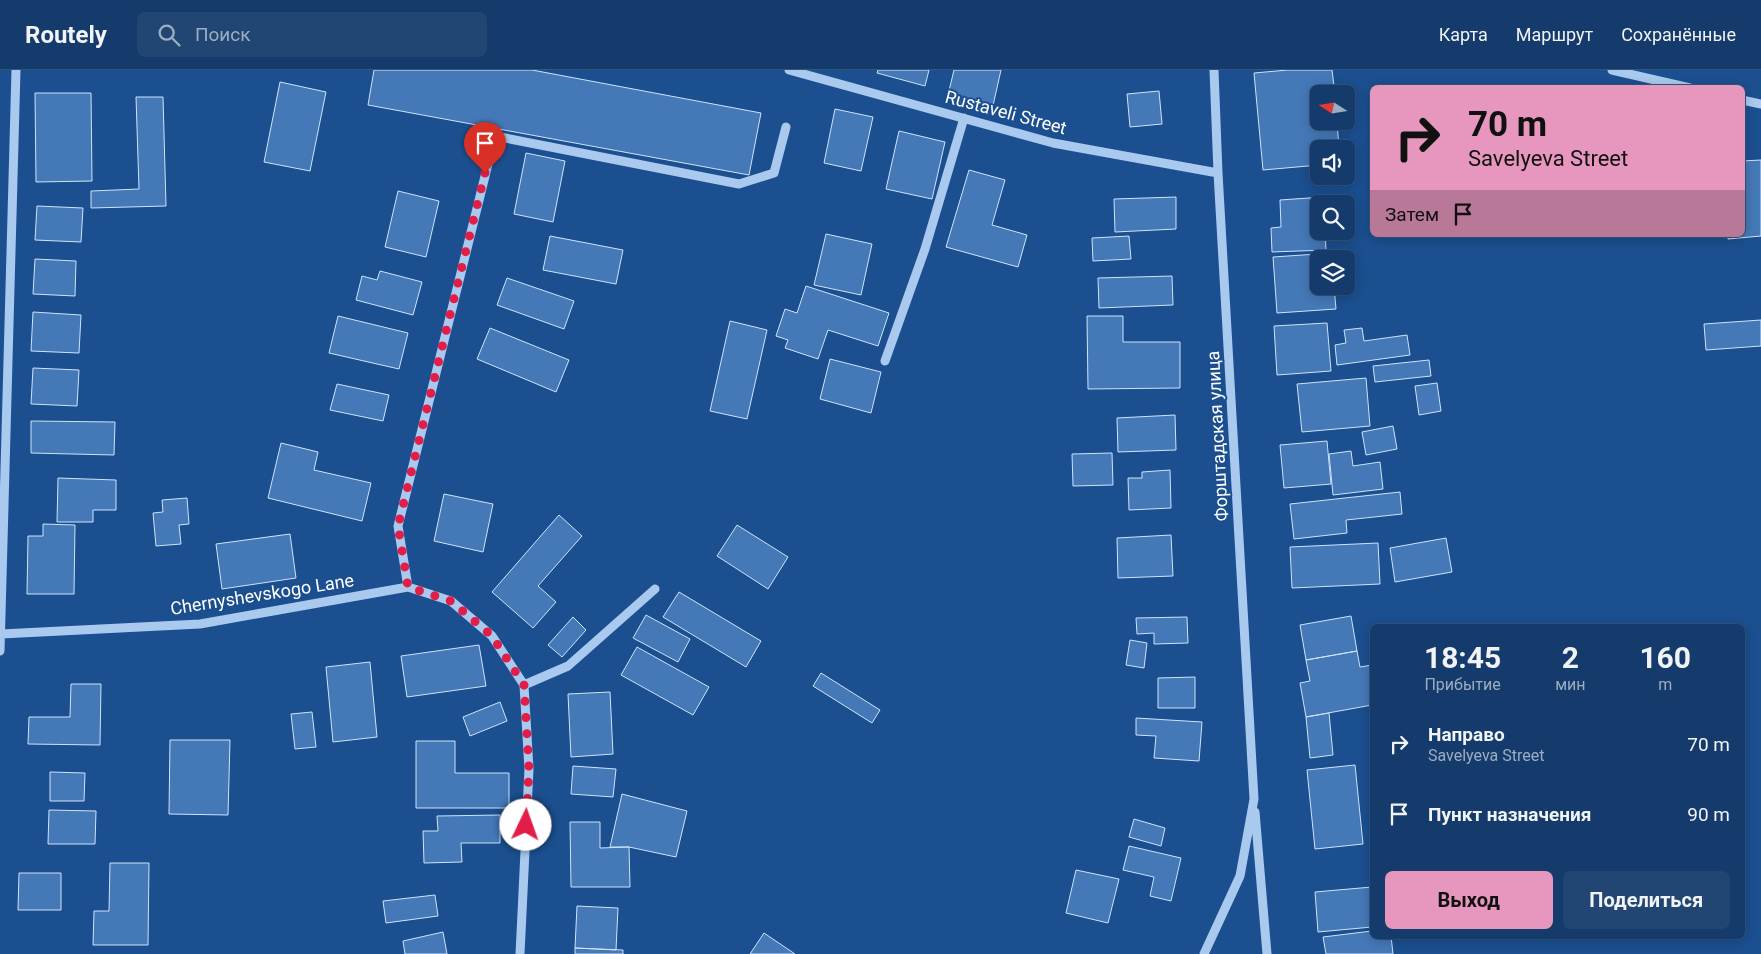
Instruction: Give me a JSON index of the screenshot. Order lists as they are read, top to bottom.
{
  "streets": {
    "street": ["Rustaveli Street", "Форштадская улица", "Chernyshevskogo Lane"]
  },
  "crossings": [
    ["Rustaveli Street", "Форштадская улица"]
  ],
  "north": "left",
  "page": {
    "header": "Routely",
    "search": "Поиск",
    "nav": ["Карта", "Маршрут", "Сохранённые"],
    "turn": ["70 m", "Savelyeva Street"],
    "then": "Затем",
    "eta": [
      "18:45",
      "Прибытие",
      "2",
      "мин",
      "160",
      "m"
    ],
    "list": [
      {
        "name": "Направо",
        "note": "Savelyeva Street",
        "value": "70 m"
      },
      {
        "name": "Пункт назначения",
        "value": "90 m"
      }
    ],
    "buttons": ["Выход", "Поделиться"]
  }
}
